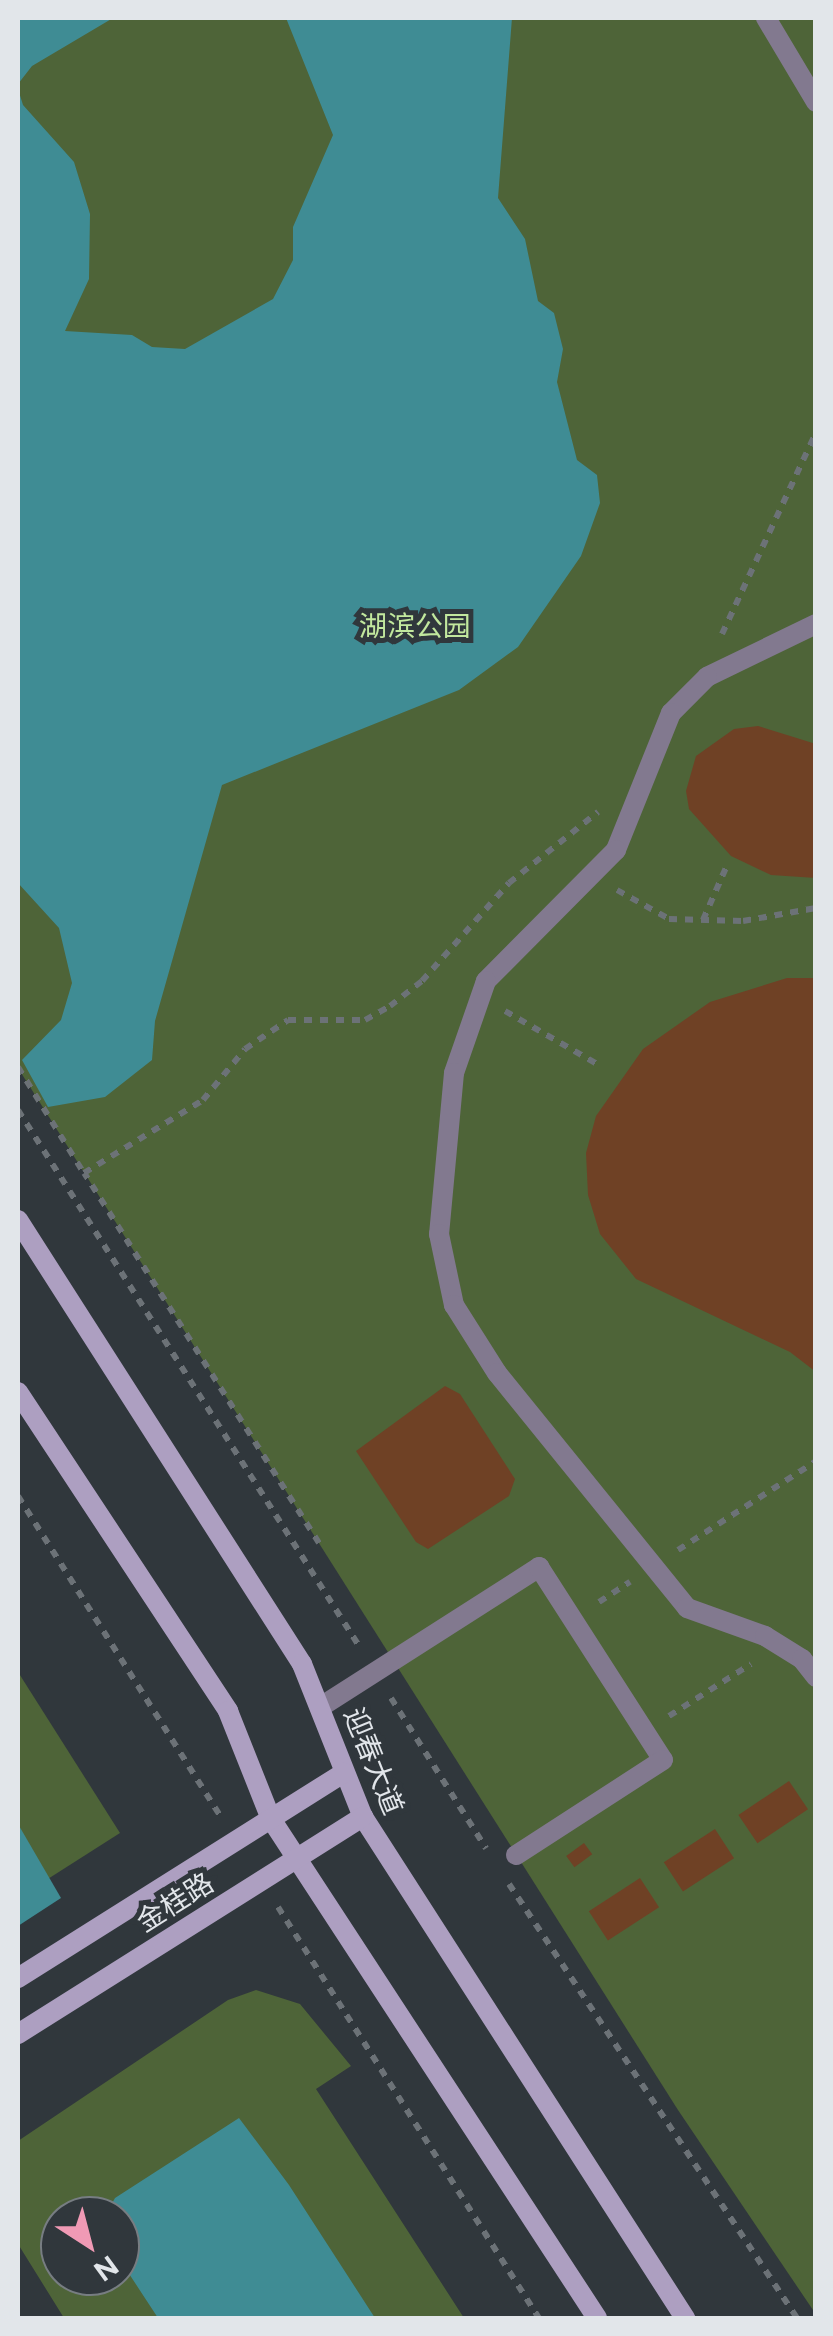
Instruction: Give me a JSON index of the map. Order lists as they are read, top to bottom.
{
  "streets": {
    "main road": ["迎春大道", "金桂路"]
  },
  "crossings": [
    ["迎春大道", "金桂路"]
  ],
  "parks": ["湖滨公园"],
  "north": "bottom right"
}
